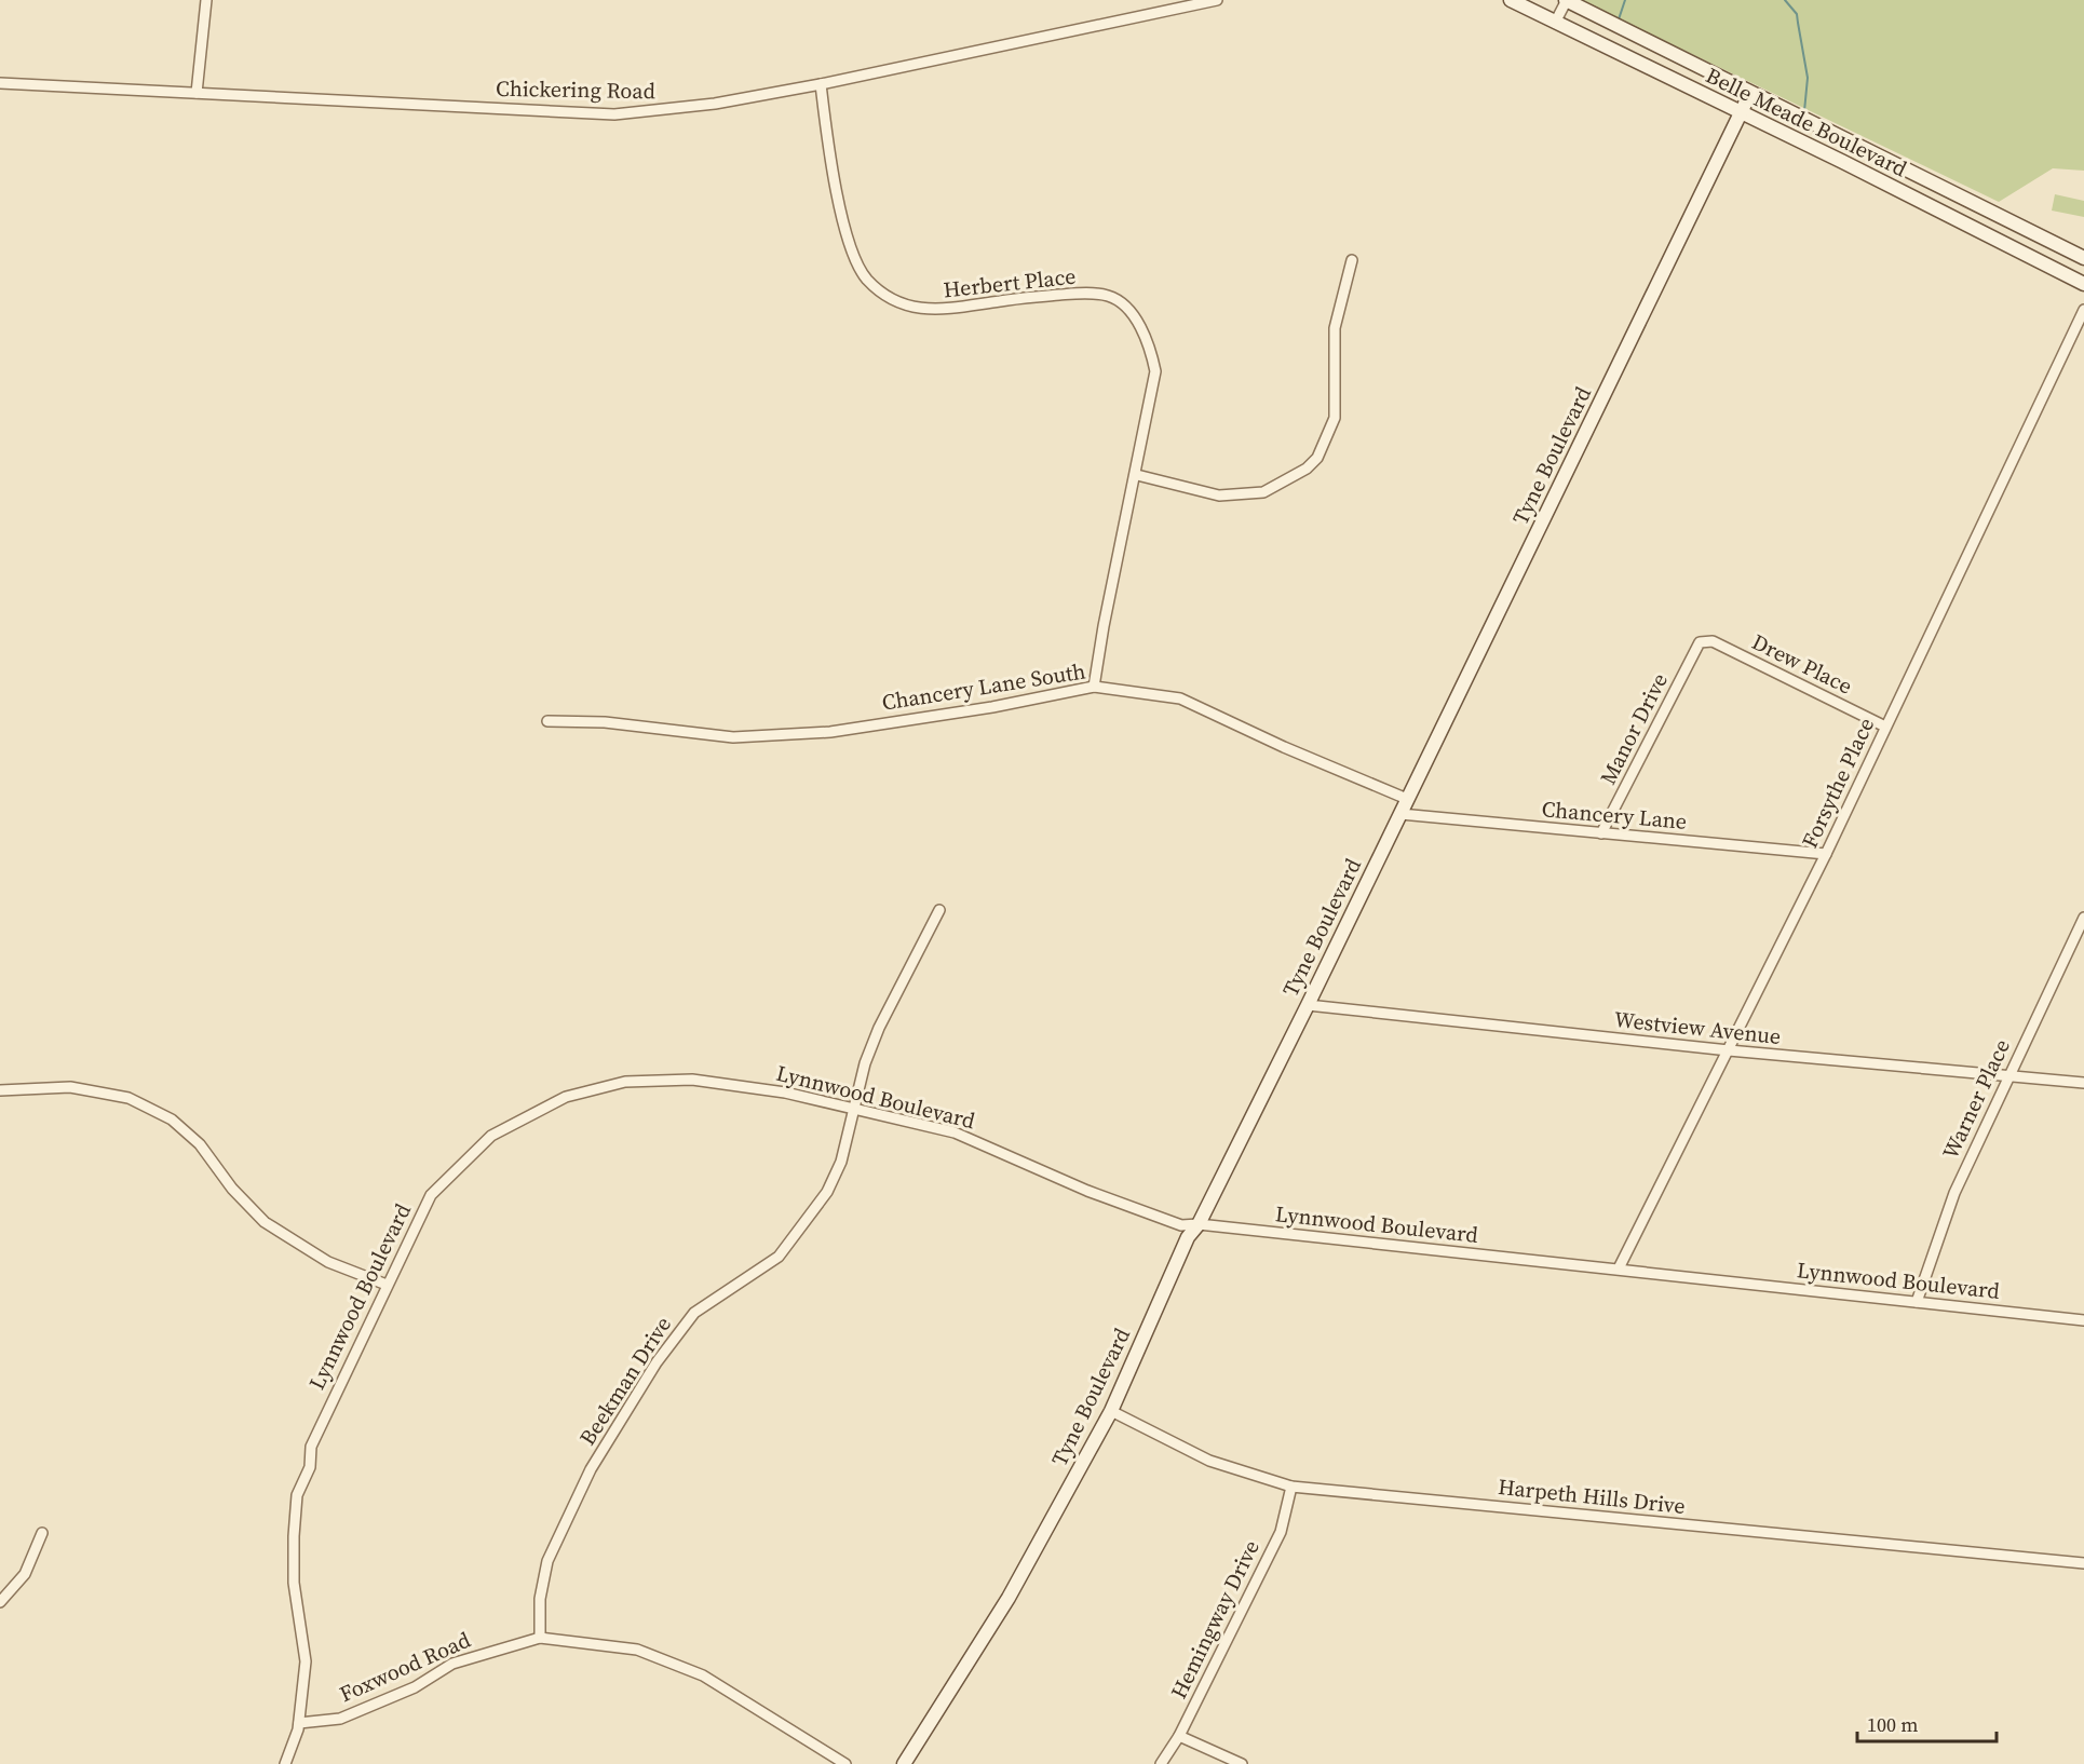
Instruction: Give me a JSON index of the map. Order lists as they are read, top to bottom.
{
  "streets": {
    "street": [
      "Chickering Road",
      "Belle Meade Boulevard",
      "Herbert Place",
      "Tyne Boulevard",
      "Drew Place",
      "Chancery Lane South",
      "Manor Drive",
      "Forsythe Place",
      "Chancery Lane",
      "Westview Avenue",
      "Lynnwood Boulevard",
      "Warner Place",
      "Beekman Drive",
      "Harpeth Hills Drive",
      "Hemingway Drive",
      "Foxwood Road"
    ]
  },
  "crossings": [
    ["Chickering Road", "Herbert Place"],
    ["Belle Meade Boulevard", "Tyne Boulevard"],
    ["Herbert Place", "Chancery Lane South"],
    ["Tyne Boulevard", "Chancery Lane South"],
    ["Tyne Boulevard", "Chancery Lane"],
    ["Tyne Boulevard", "Westview Avenue"],
    ["Tyne Boulevard", "Lynnwood Boulevard"],
    ["Tyne Boulevard", "Harpeth Hills Drive"],
    ["Drew Place", "Manor Drive"],
    ["Drew Place", "Forsythe Place"],
    ["Manor Drive", "Chancery Lane"],
    ["Forsythe Place", "Chancery Lane"],
    ["Forsythe Place", "Westview Avenue"],
    ["Forsythe Place", "Lynnwood Boulevard"],
    ["Westview Avenue", "Warner Place"],
    ["Lynnwood Boulevard", "Warner Place"],
    ["Lynnwood Boulevard", "Beekman Drive"],
    ["Lynnwood Boulevard", "Foxwood Road"],
    ["Beekman Drive", "Foxwood Road"],
    ["Harpeth Hills Drive", "Hemingway Drive"]
  ],
  "scale_bar": "100 m"
}
